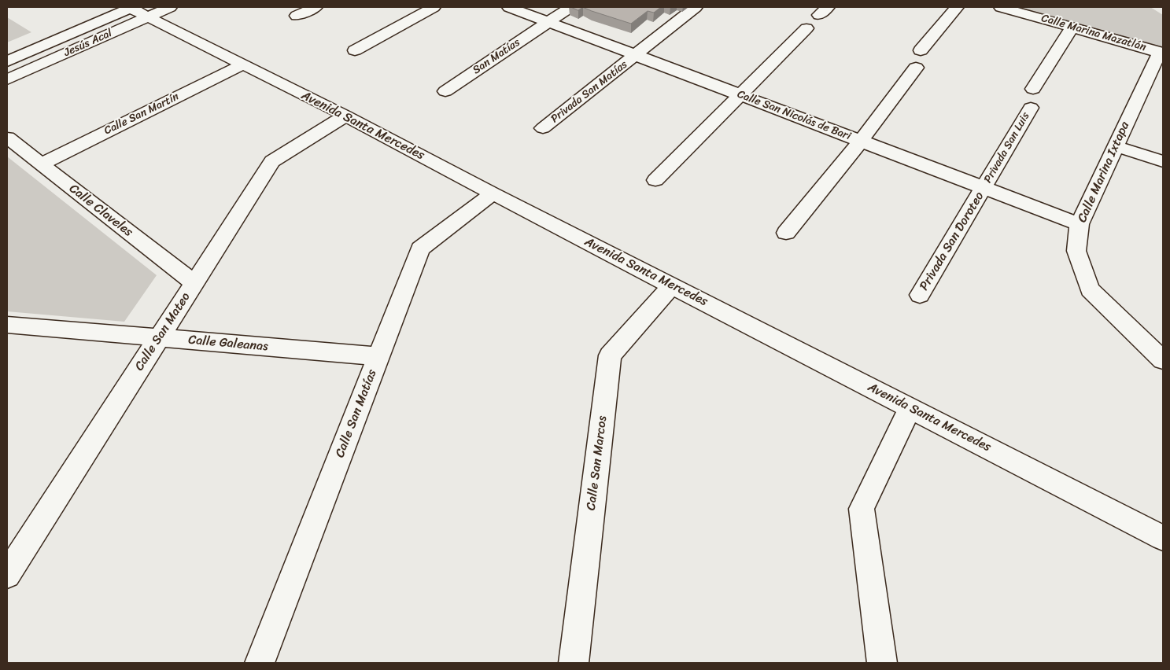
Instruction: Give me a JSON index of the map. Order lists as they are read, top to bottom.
{
  "streets": {
    "street": [
      "Calle Marina Mazatlán",
      "Jesús Acal",
      "San Matías",
      "Privada San Matías",
      "Calle San Martín",
      "Calle San Nicolás de Bari",
      "Avenida Santa Mercedes",
      "Privada San Luis",
      "Calle Marina Ixtapa",
      "Calle Claveles",
      "Privada San Doroteo",
      "Calle San Mateo",
      "Calle Galeanas",
      "Calle San Matías",
      "Calle San Marcos"
    ]
  },
  "crossings": [
    ["Calle Marina Mazatlán", "Calle Marina Ixtapa"],
    ["Jesús Acal", "Avenida Santa Mercedes"],
    ["San Matías", "Calle San Nicolás de Bari"],
    ["Privada San Matías", "Calle San Nicolás de Bari"],
    ["Calle San Martín", "Avenida Santa Mercedes"],
    ["Calle San Martín", "Calle Claveles"],
    ["Calle San Nicolás de Bari", "Privada San Luis"],
    ["Calle San Nicolás de Bari", "Calle Marina Ixtapa"],
    ["Calle San Nicolás de Bari", "Privada San Doroteo"],
    ["Avenida Santa Mercedes", "Calle San Mateo"],
    ["Avenida Santa Mercedes", "Calle San Matías"],
    ["Avenida Santa Mercedes", "Calle San Marcos"],
    ["Privada San Luis", "Privada San Doroteo"],
    ["Calle Claveles", "Calle San Mateo"],
    ["Calle San Mateo", "Calle Galeanas"],
    ["Calle Galeanas", "Calle San Matías"]
  ]
}
